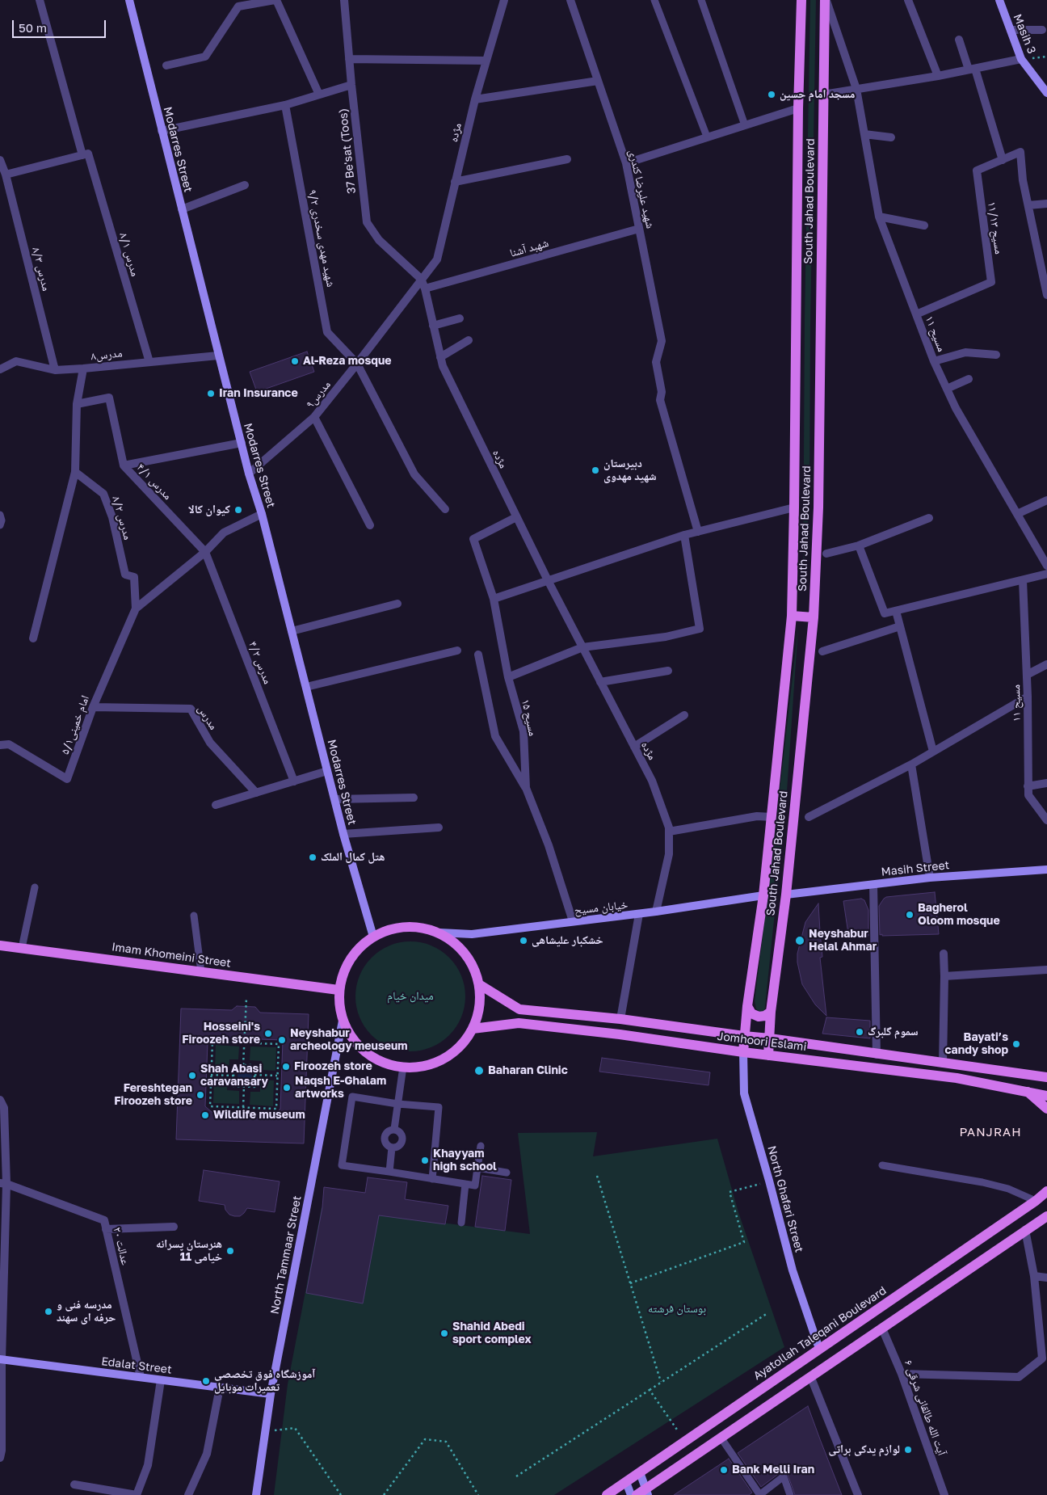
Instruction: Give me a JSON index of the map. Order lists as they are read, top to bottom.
{
  "streets": {
    "main road": [
      "Masih 3",
      "Modarres Street",
      "South Jahad Boulevard",
      "Masih Street",
      "خیابان مسیح",
      "Imam Khomeini Street",
      "Jomhoori Eslami",
      "North Ghafari Street",
      "North Tammaar Street",
      "Ayatollah Taleqani Boulevard",
      "Edalat Street"
    ],
    "street": [
      "مژده",
      "37 Be'sat (Toos)",
      "شهید علیرضا کندری",
      "مسیح ۱۱/۱۳",
      "شهید مهدی سخدری ۹/۲",
      "شهبد آشنا",
      "مدرس ۸/۱",
      "مدرس ۸/۳",
      "مسیح ۱۱",
      "مدرس۸",
      "مدرس۹",
      "مدرس ۴/۱",
      "مدرس ۸/۲",
      "مدرس ۴/۲",
      "مدرس",
      "مسیح ۱۵",
      "امام خمینی۵/۱",
      "عدالت ۲۰",
      "آیت الله طالقانی شرقی ۶"
    ]
  },
  "crossings": [
    ["مژده", "37 Be'sat (Toos)"],
    ["مژده", "شهبد آشنا"],
    ["مژده", "مدرس۹"],
    ["مژده", "مسیح ۱۵"],
    ["مژده", "خیابان مسیح"],
    ["Modarres Street", "مدرس۸"],
    ["Modarres Street", "مدرس۹"],
    ["Modarres Street", "خیابان مسیح"],
    ["Modarres Street", "Imam Khomeini Street"],
    ["Modarres Street", "Jomhoori Eslami"],
    ["Modarres Street", "North Tammaar Street"],
    ["37 Be'sat (Toos)", "مدرس۹"],
    ["شهید علیرضا کندری", "شهبد آشنا"],
    ["South Jahad Boulevard", "مسیح ۱۱"],
    ["South Jahad Boulevard", "Masih Street"],
    ["South Jahad Boulevard", "خیابان مسیح"],
    ["South Jahad Boulevard", "Jomhoori Eslami"],
    ["South Jahad Boulevard", "North Ghafari Street"],
    ["مسیح ۱۱/۱۳", "مسیح ۱۱"],
    ["شهید مهدی سخدری ۹/۲", "مدرس۹"],
    ["مدرس ۸/۱", "مدرس۸"],
    ["مدرس ۸/۳", "مدرس۸"],
    ["مدرس ۴/۱", "مدرس ۴/۲"],
    ["مدرس ۸/۲", "امام خمینی۵/۱"],
    ["مدرس", "امام خمینی۵/۱"],
    ["مسیح ۱۵", "خیابان مسیح"],
    ["خیابان مسیح", "Imam Khomeini Street"],
    ["خیابان مسیح", "Jomhoori Eslami"],
    ["خیابان مسیح", "North Tammaar Street"],
    ["Imam Khomeini Street", "Jomhoori Eslami"],
    ["Imam Khomeini Street", "North Tammaar Street"],
    ["Jomhoori Eslami", "North Ghafari Street"],
    ["Jomhoori Eslami", "North Tammaar Street"],
    ["North Ghafari Street", "Ayatollah Taleqani Boulevard"],
    ["عدالت ۲۰", "Edalat Street"],
    ["North Tammaar Street", "Edalat Street"]
  ],
  "districts": ["PANJRAH"],
  "parks": ["میدان خیام", "بوستان فرشته"],
  "places": [
    "مسجد امام حسین",
    "Al-Reza mosque",
    "Iran Insurance",
    "دبیرستان شهید مهدوی",
    "کیوان کالا",
    "هتل کمال الملک",
    "Bagherol Oloom mosque",
    "خشکبار علیشاهی",
    "Neyshabur Helal Ahmar",
    "سموم گلبرگ",
    "Hosseini's Firoozeh store",
    "Neyshabur archeology meuseum",
    "Bayati’s candy shop",
    "Firoozeh store",
    "Baharan Clinic",
    "Shah Abasi caravansary",
    "Naqsh E-Ghalam artworks",
    "Fereshtegan Firoozeh store",
    "Wildlife museum",
    "Khayyam high school",
    "هنرستان پسرانه خیامی 11",
    "مدرسه فنی و حرفه ای سهند",
    "Shahid Abedi sport complex",
    "آموزشگاه فوق تخصصی تعمیرات موبایل",
    "لوازم یدکی براتی",
    "Bank Melli Iran"
  ],
  "scale_bar": "50 m"
}
